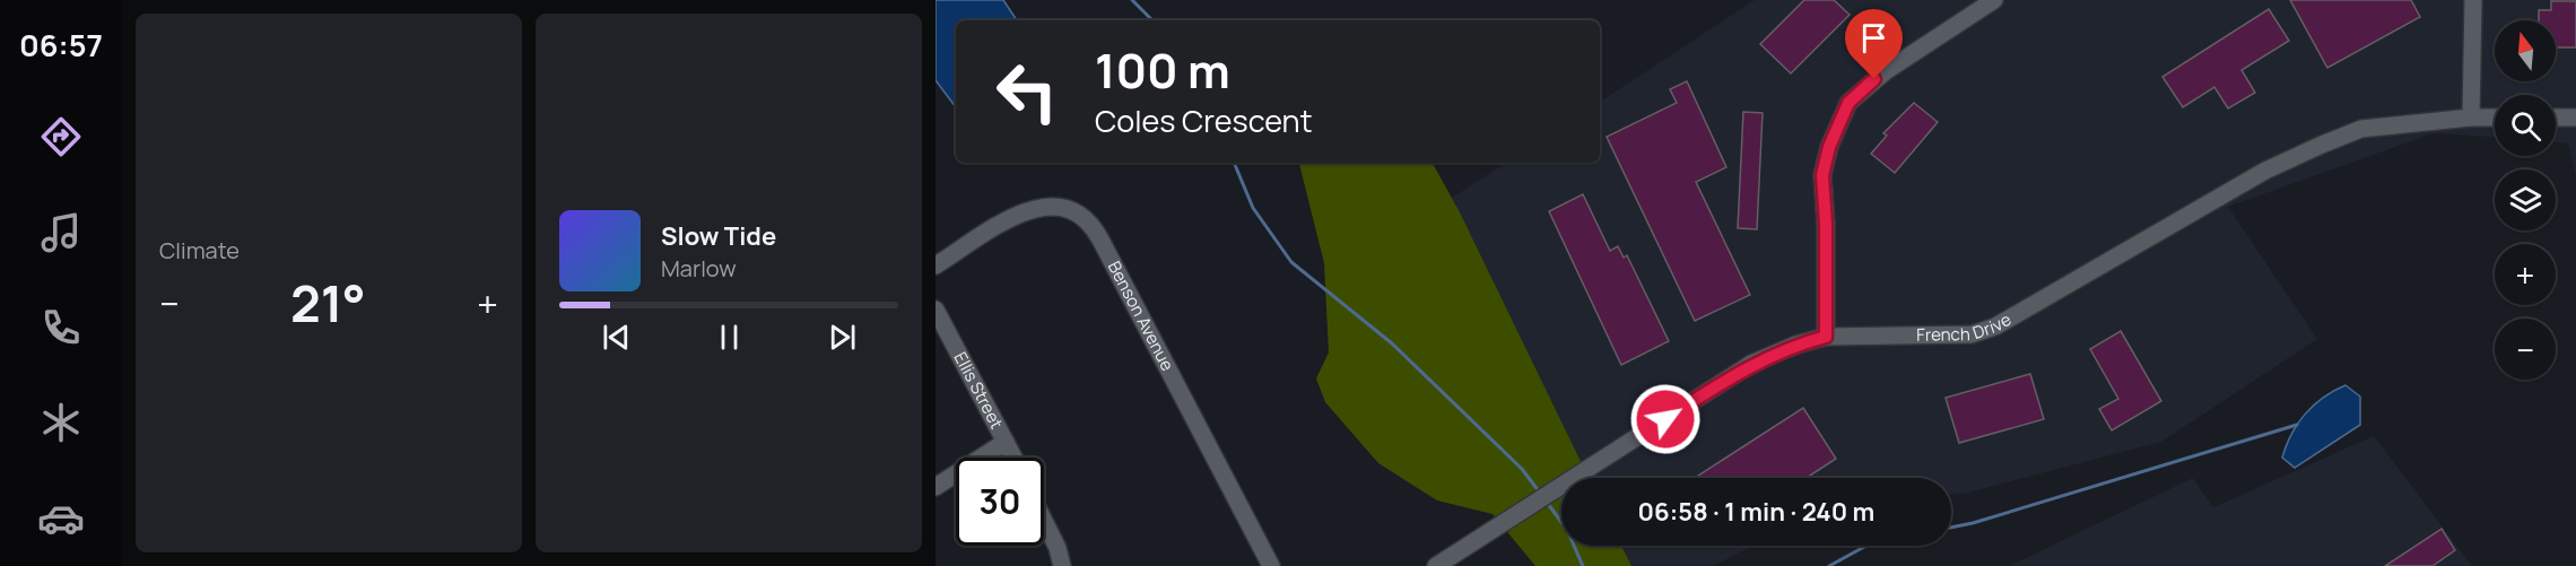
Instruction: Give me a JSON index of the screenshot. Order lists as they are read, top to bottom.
{
  "streets": {
    "street": ["Benson Avenue", "French Drive", "Ellis Street"]
  },
  "north": "top",
  "page": {
    "tabs": "06:57",
    "tile": "Climate",
    "map_buttons": ["+", "−"],
    "turn": ["100 m", "Coles Crescent"],
    "song": ["Slow Tide", "Marlow"],
    "heat": ["−", "21°", "+"],
    "limit": "30",
    "trip": "06:58 · 1 min · 240 m"
  }
}
